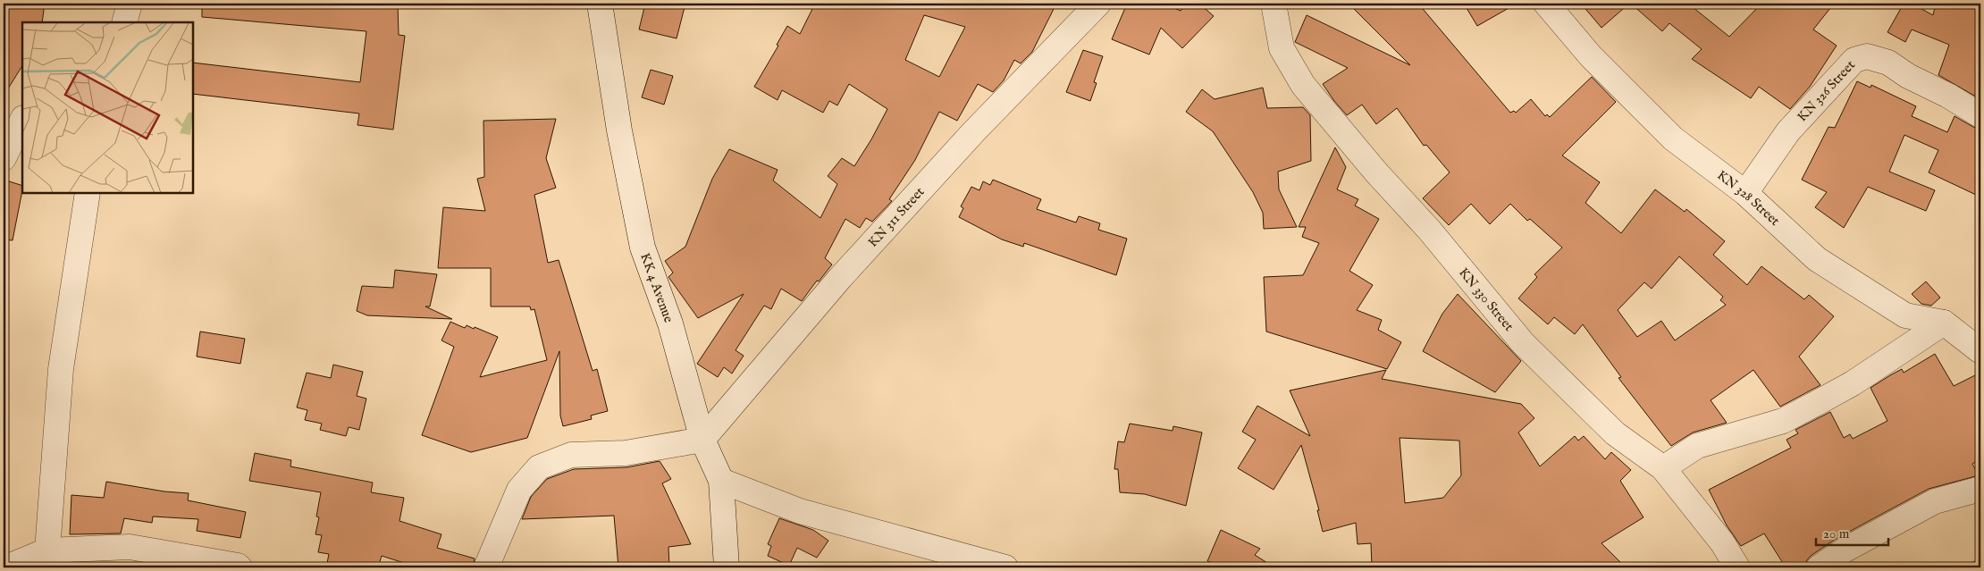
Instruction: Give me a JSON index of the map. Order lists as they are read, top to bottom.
{
  "streets": {
    "street": [
      "KN 326 Street",
      "KN 328 Street",
      "KN 311 Street",
      "KK 4 Avenue",
      "KN 330 Street"
    ]
  },
  "crossings": [
    ["KN 326 Street", "KN 328 Street"],
    ["KN 311 Street", "KK 4 Avenue"]
  ],
  "scale_bar": "20 m"
}
